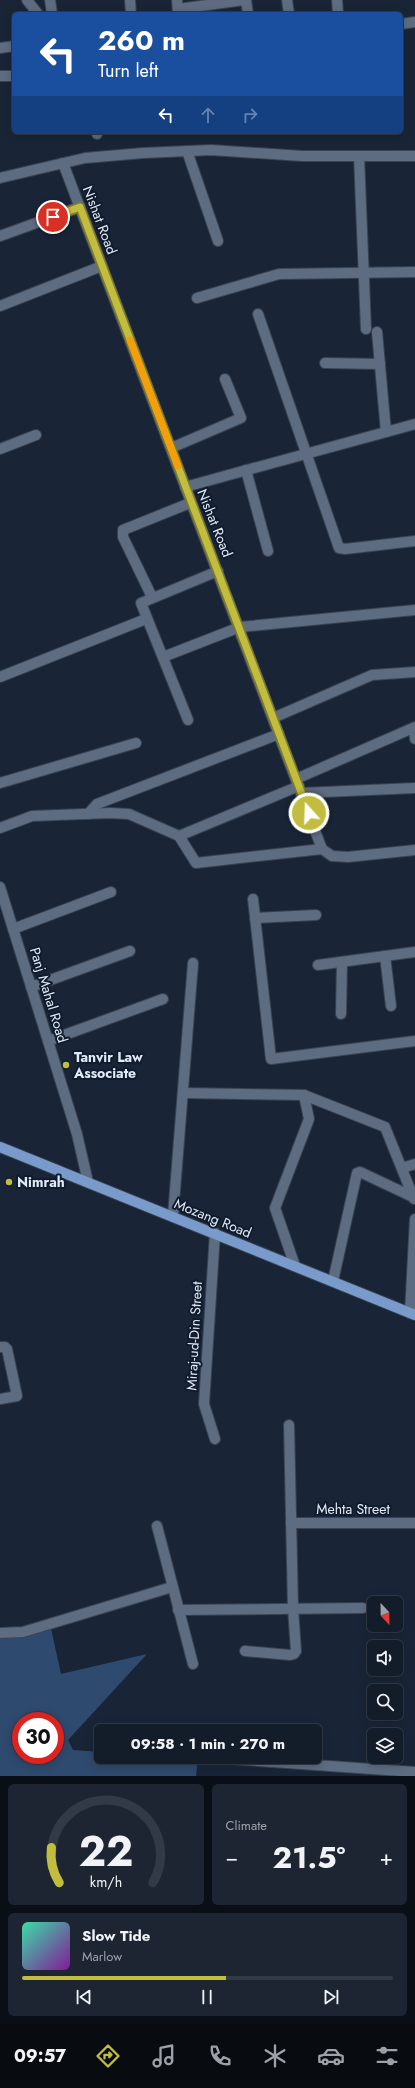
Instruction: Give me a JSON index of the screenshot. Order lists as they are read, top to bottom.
{
  "streets": {
    "main road": ["Mozang Road"],
    "street": [
      "Nishat Road",
      "Panj Mahal Road",
      "Miraj-ud-Din Street",
      "Mehta Street"
    ]
  },
  "crossings": [
    ["Panj Mahal Road", "Mozang Road"],
    ["Mozang Road", "Miraj-ud-Din Street"]
  ],
  "places": ["Tanvir Law Associate", "Nimrah"],
  "north": "bottom",
  "page": {
    "turn": ["260 m", "Turn left"],
    "limit": "30",
    "trip": "09:58 · 1 min · 270 m",
    "tile": "Climate",
    "heat": ["−", "21.5°", "+"],
    "song": ["Slow Tide", "Marlow"],
    "tabs": "09:57",
    "gauge": ["22", "km/h"]
  }
}
